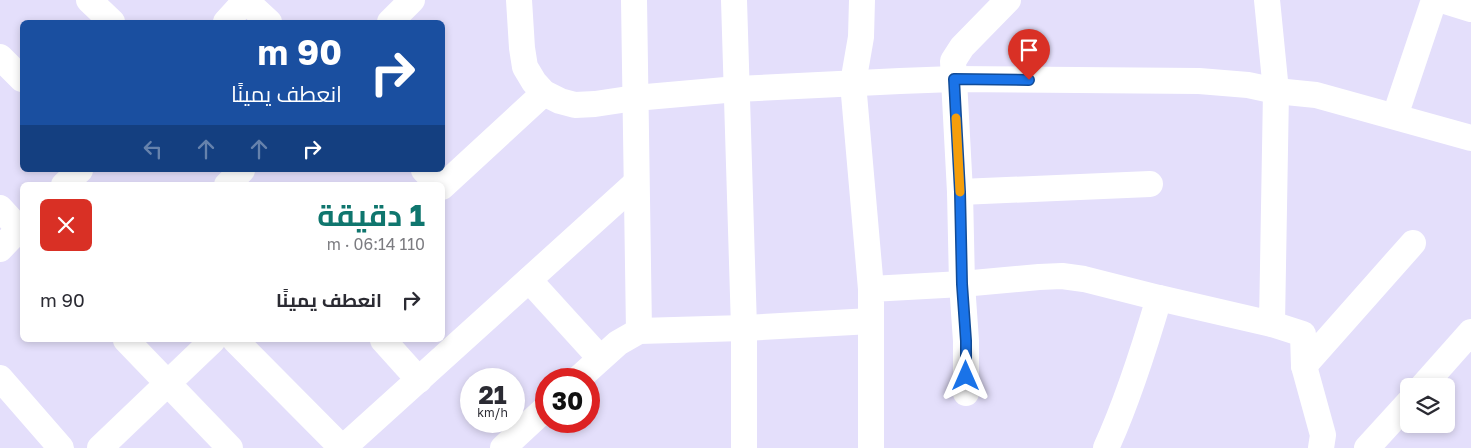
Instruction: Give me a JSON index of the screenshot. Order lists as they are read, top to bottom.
{
  "page": {
    "turn": ["90 m", "انعطف يمينًا"],
    "heading": ["1 دقيقة", "110 m · 06:14"],
    "list": [
      {
        "name": "انعطف يمينًا",
        "value": "90 m"
      }
    ],
    "speed": "21 km/h",
    "limit": "30"
  }
}
